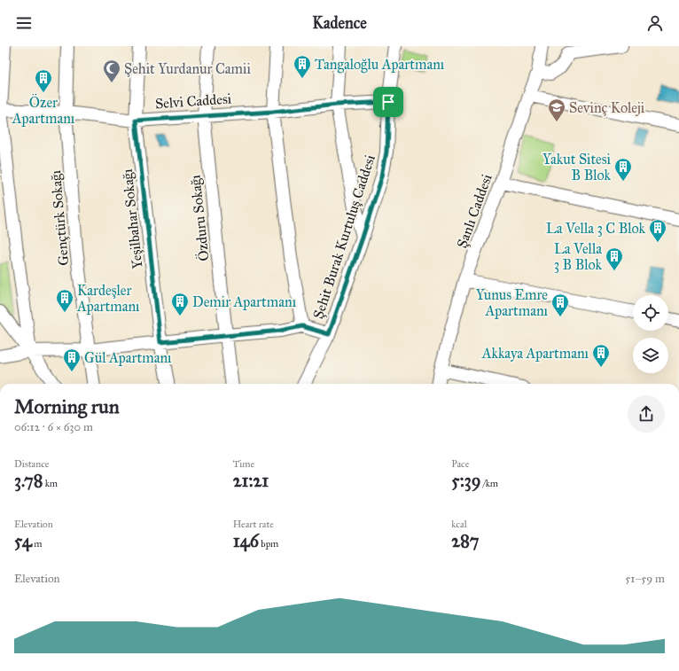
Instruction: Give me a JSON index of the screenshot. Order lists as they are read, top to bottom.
{
  "streets": {
    "street": [
      "Selvi Caddesi",
      "Şanlı Caddesi",
      "Gençtürk Sokağı",
      "Özduru Sokağı",
      "Yeşilbahar Sokağı",
      "Şehit Burak Kurtuluş Caddesi"
    ]
  },
  "crossings": [
    ["Selvi Caddesi", "Gençtürk Sokağı"],
    ["Selvi Caddesi", "Özduru Sokağı"],
    ["Selvi Caddesi", "Yeşilbahar Sokağı"],
    ["Selvi Caddesi", "Şehit Burak Kurtuluş Caddesi"]
  ],
  "places": {
    "building": [
      "Tangaloğlu Apartmanı",
      "Özer Apartmanı",
      "Yakut Sitesi B Blok",
      "La Vella 3 C Blok",
      "La Vella 3 B Blok",
      "Kardeşler Apartmanı",
      "Demir Apartmanı",
      "Yunus Emre Apartmanı",
      "Akkaya Apartmanı",
      "Gül Apartmanı"
    ],
    "mosque": ["Şehit Yurdanur Camii"],
    "school or university": ["Sevinç Koleji"]
  },
  "page": {
    "header": "Kadence",
    "heading": ["Morning run", "06:12 · 6 × 630 m"],
    "stats": [
      ["Distance", "3.78 km"],
      ["Time", "21:21"],
      ["Pace", "5:39 /km"],
      ["Elevation", "54 m"],
      ["Heart rate", "146 bpm"],
      ["kcal", "287"]
    ],
    "chart": ["Elevation", "51–59 m"]
  }
}
